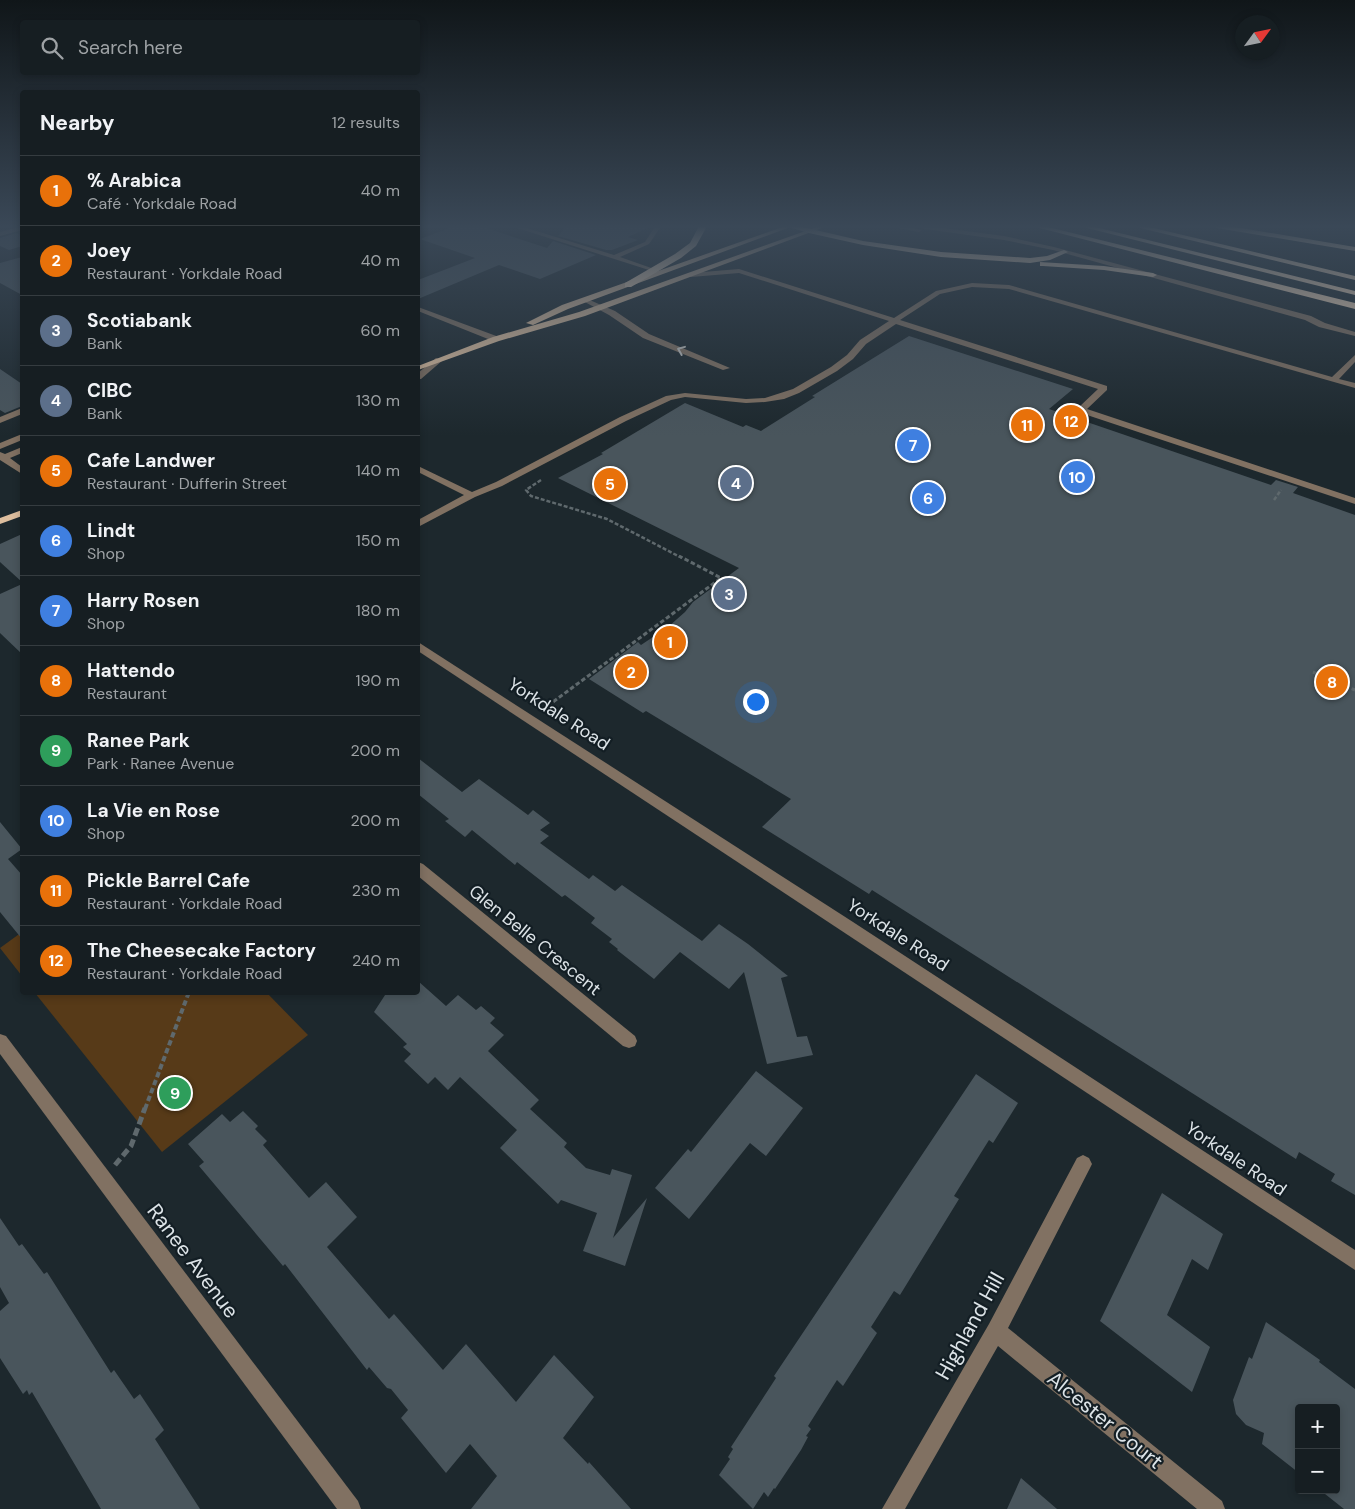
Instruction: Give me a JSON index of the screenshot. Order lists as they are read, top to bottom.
{
  "streets": {
    "street": [
      "Yorkdale Road",
      "Glen Belle Crescent",
      "Ranee Avenue",
      "Highland Hill",
      "Alcester Court"
    ]
  },
  "crossings": [
    ["Highland Hill", "Alcester Court"]
  ],
  "north": "top right",
  "page": {
    "search": "Search here",
    "heading": ["Nearby", "12 results"],
    "list": [
      {
        "mark": "1",
        "name": "% Arabica",
        "note": "Café · Yorkdale Road",
        "value": "40 m"
      },
      {
        "mark": "2",
        "name": "Joey",
        "note": "Restaurant · Yorkdale Road",
        "value": "40 m"
      },
      {
        "mark": "3",
        "name": "Scotiabank",
        "note": "Bank",
        "value": "60 m"
      },
      {
        "mark": "4",
        "name": "CIBC",
        "note": "Bank",
        "value": "130 m"
      },
      {
        "mark": "5",
        "name": "Cafe Landwer",
        "note": "Restaurant · Dufferin Street",
        "value": "140 m"
      },
      {
        "mark": "6",
        "name": "Lindt",
        "note": "Shop",
        "value": "150 m"
      },
      {
        "mark": "7",
        "name": "Harry Rosen",
        "note": "Shop",
        "value": "180 m"
      },
      {
        "mark": "8",
        "name": "Hattendo",
        "note": "Restaurant",
        "value": "190 m"
      },
      {
        "mark": "9",
        "name": "Ranee Park",
        "note": "Park · Ranee Avenue",
        "value": "200 m"
      },
      {
        "mark": "10",
        "name": "La Vie en Rose",
        "note": "Shop",
        "value": "200 m"
      },
      {
        "mark": "11",
        "name": "Pickle Barrel Cafe",
        "note": "Restaurant · Yorkdale Road",
        "value": "230 m"
      },
      {
        "mark": "12",
        "name": "The Cheesecake Factory",
        "note": "Restaurant · Yorkdale Road",
        "value": "240 m"
      }
    ],
    "pins": [
      "12",
      "11",
      "7",
      "10",
      "4",
      "5",
      "6",
      "3",
      "1",
      "2",
      "8",
      "9"
    ],
    "map_buttons": ["+", "−"]
  }
}
